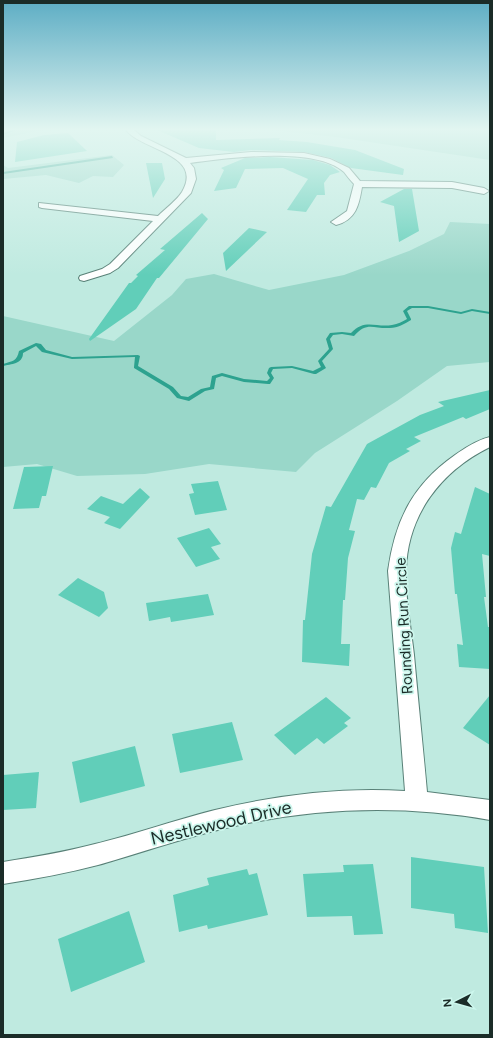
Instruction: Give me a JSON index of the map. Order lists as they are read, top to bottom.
{
  "streets": {
    "street": ["Rounding Run Circle", "Nestlewood Drive"]
  },
  "crossings": [
    ["Rounding Run Circle", "Nestlewood Drive"]
  ],
  "north": "left"
}
